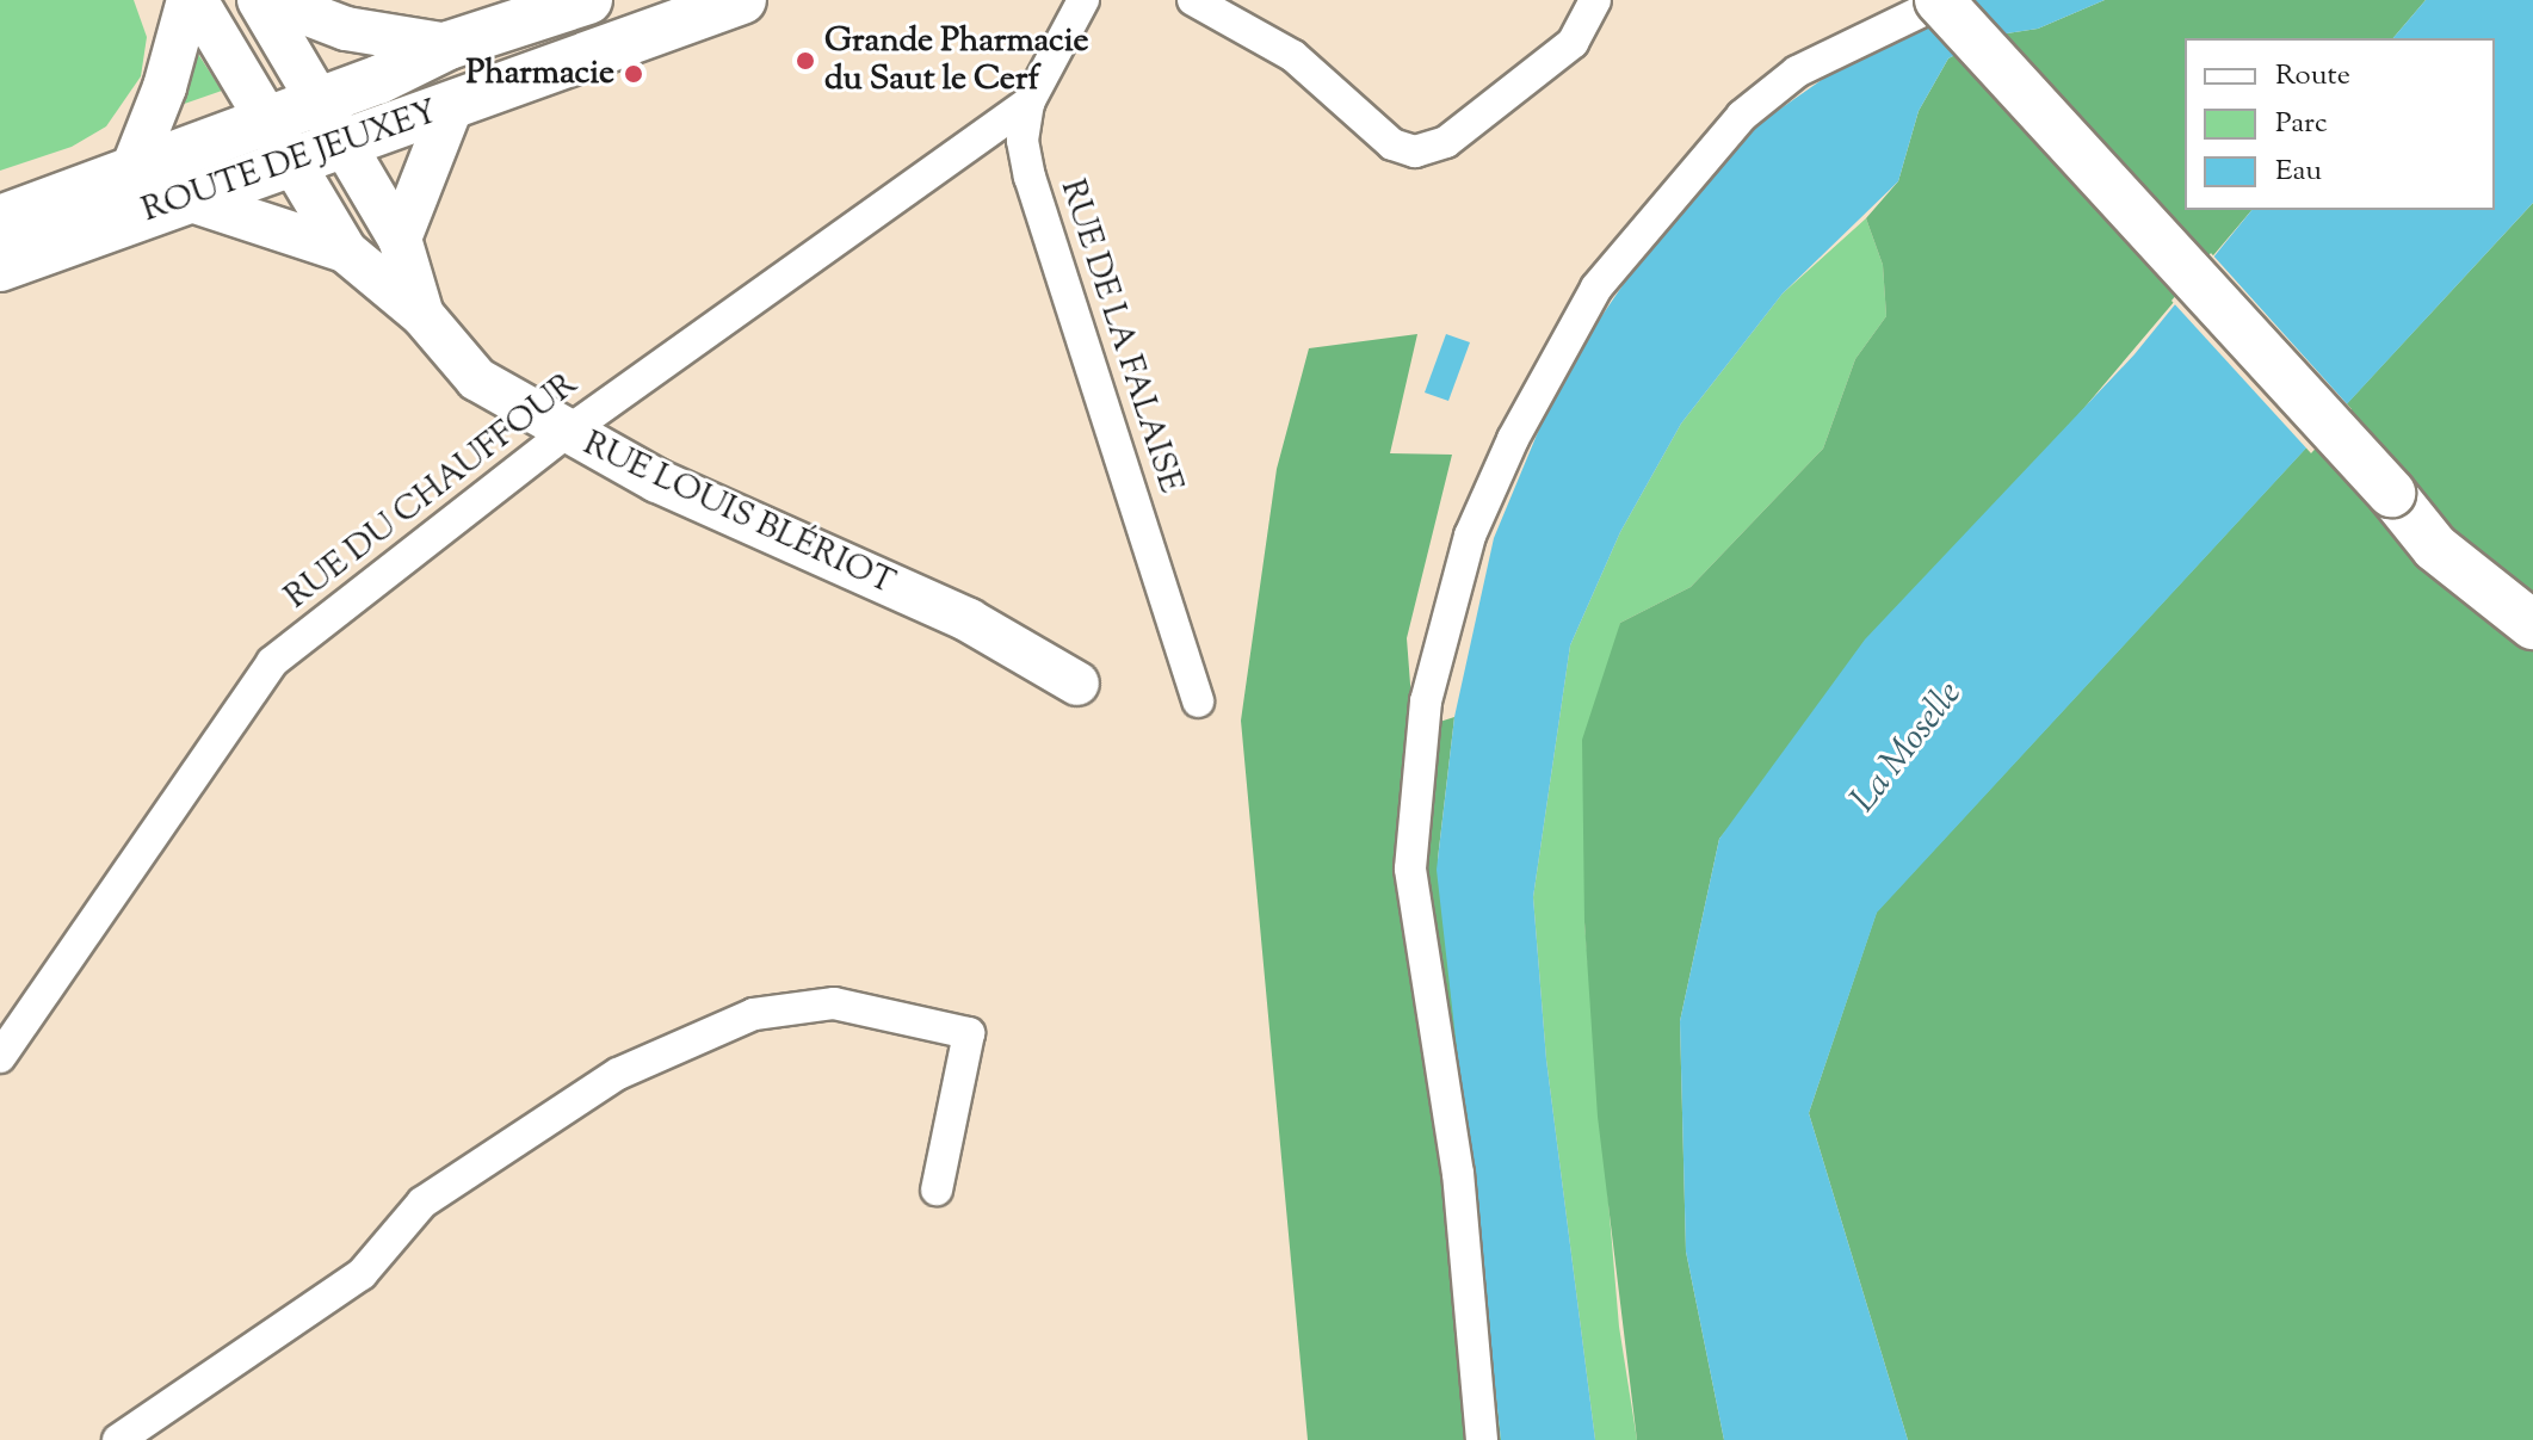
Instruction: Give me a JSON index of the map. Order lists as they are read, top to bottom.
{
  "streets": {
    "main road": ["ROUTE DE JEUXEY"],
    "street": ["RUE DE LA FALAISE", "RUE DU CHAUFFOUR", "RUE LOUIS BLÉRIOT"]
  },
  "crossings": [
    ["ROUTE DE JEUXEY", "RUE LOUIS BLÉRIOT"],
    ["RUE DE LA FALAISE", "RUE DU CHAUFFOUR"],
    ["RUE DU CHAUFFOUR", "RUE LOUIS BLÉRIOT"]
  ],
  "water": ["La Moselle"],
  "places": ["Grande Pharmacie du Saut le Cerf", "Pharmacie"],
  "legend": ["Route", "Parc", "Eau"]
}
